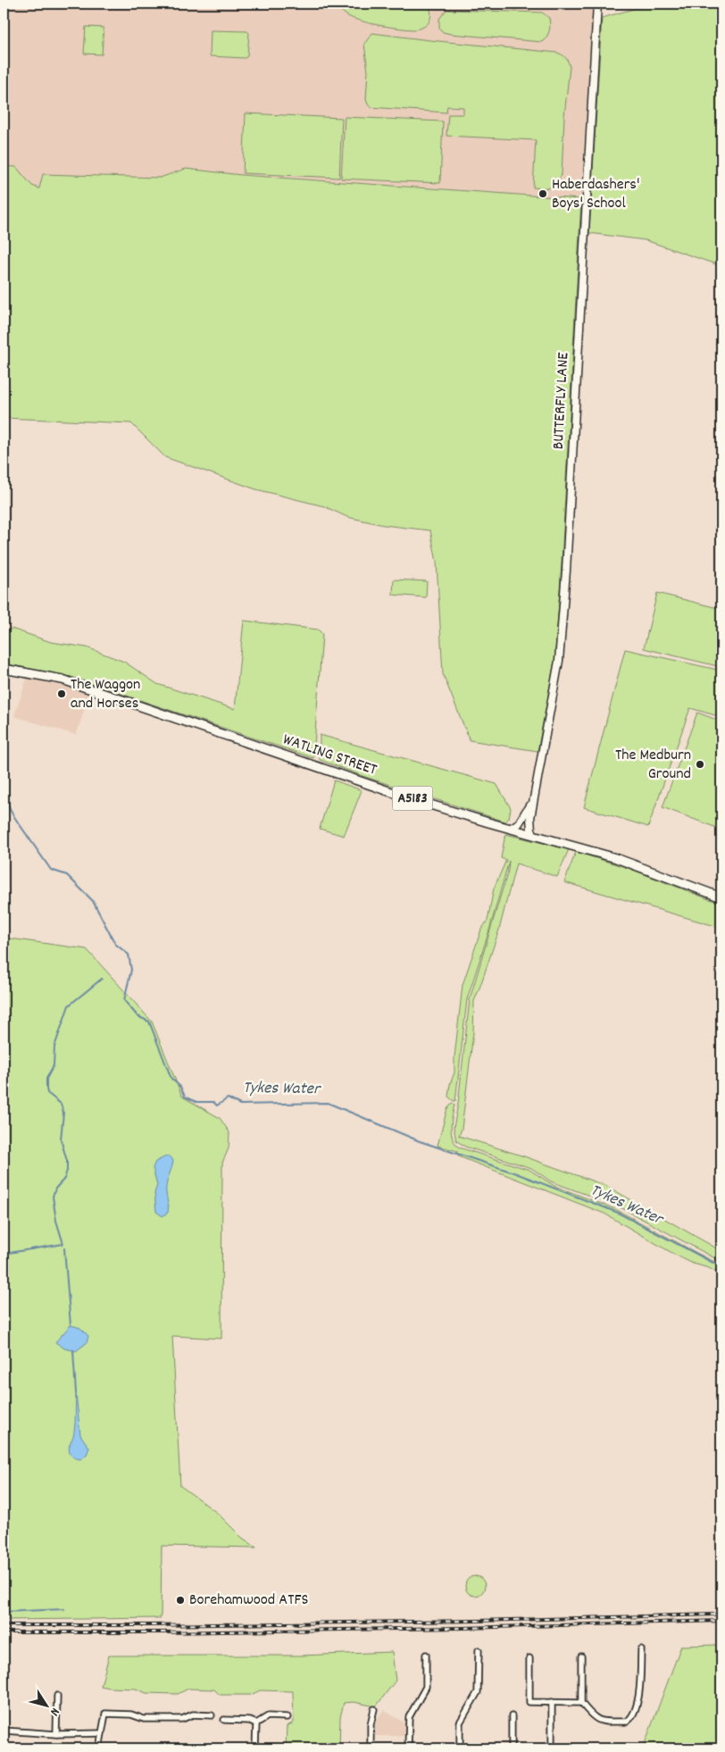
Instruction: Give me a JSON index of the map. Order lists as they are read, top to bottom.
{
  "streets": {
    "main road": ["WATLING STREET", "A5183"],
    "street": ["BUTTERFLY LANE"]
  },
  "crossings": [
    ["BUTTERFLY LANE", "WATLING STREET"]
  ],
  "water": ["Tykes Water"],
  "places": [
    "Haberdashers' Boys' School",
    "The Waggon and Horses",
    "The Medburn Ground",
    "Borehamwood ATFS"
  ],
  "north": "bottom right"
}
